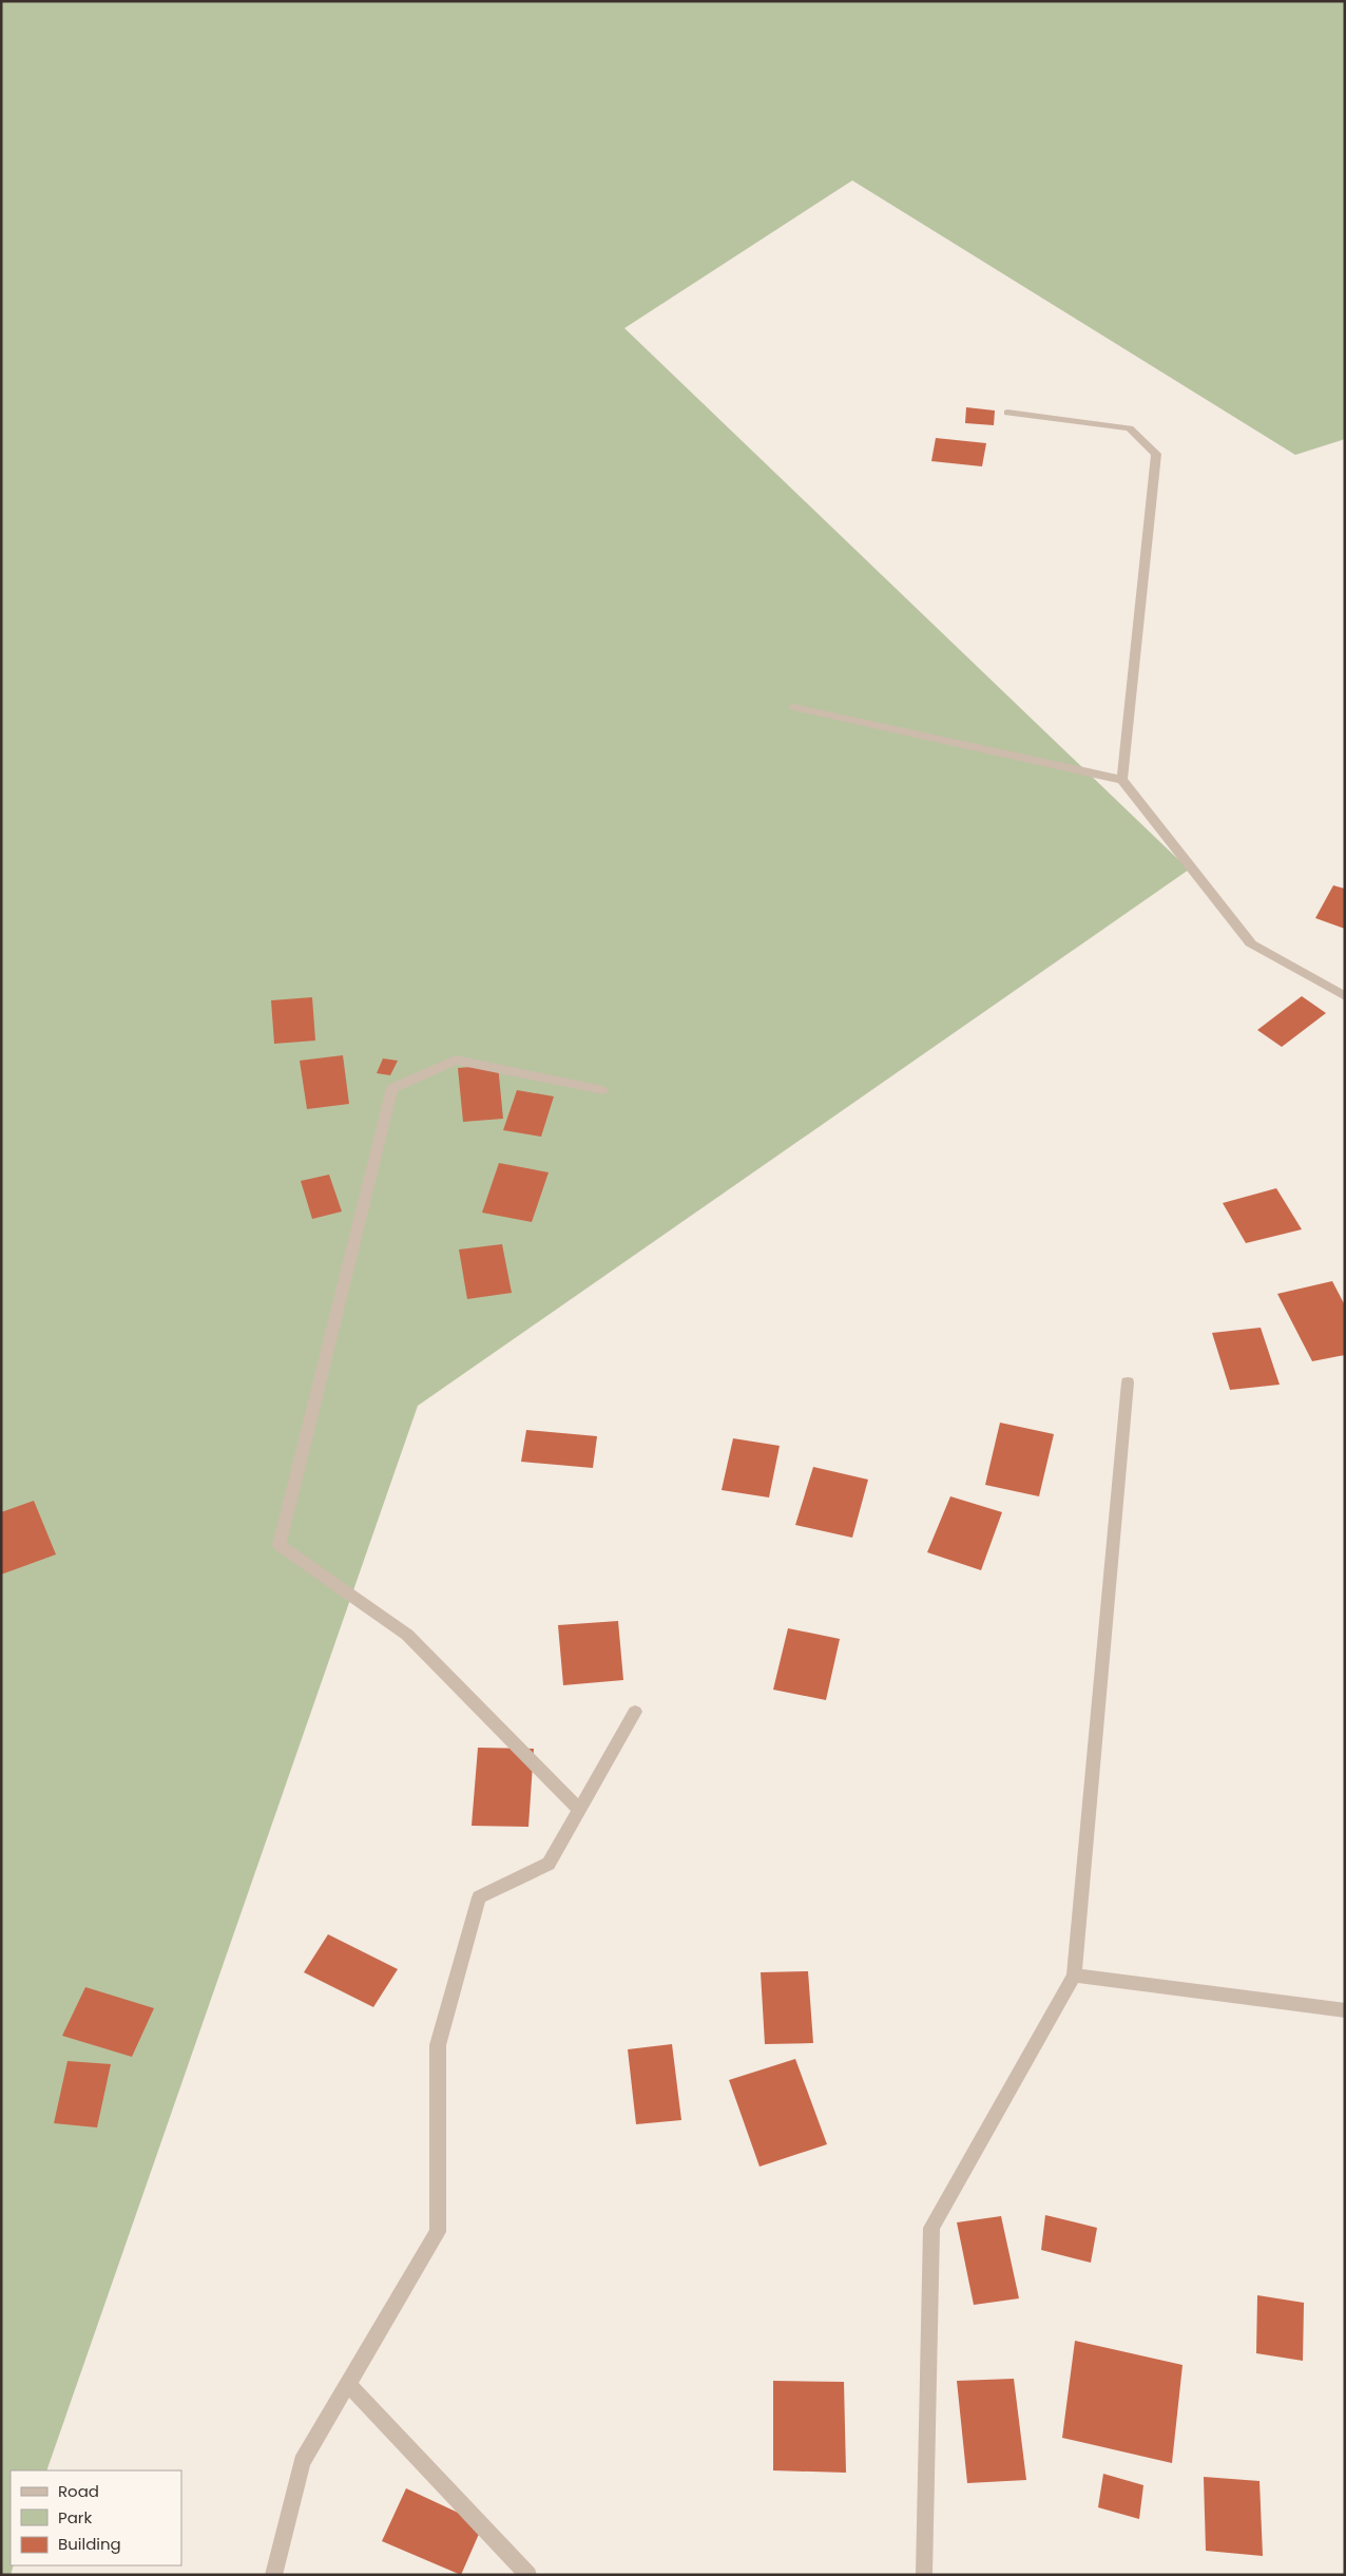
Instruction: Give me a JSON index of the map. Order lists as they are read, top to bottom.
{
  "legend": ["Road", "Park", "Building"]
}
